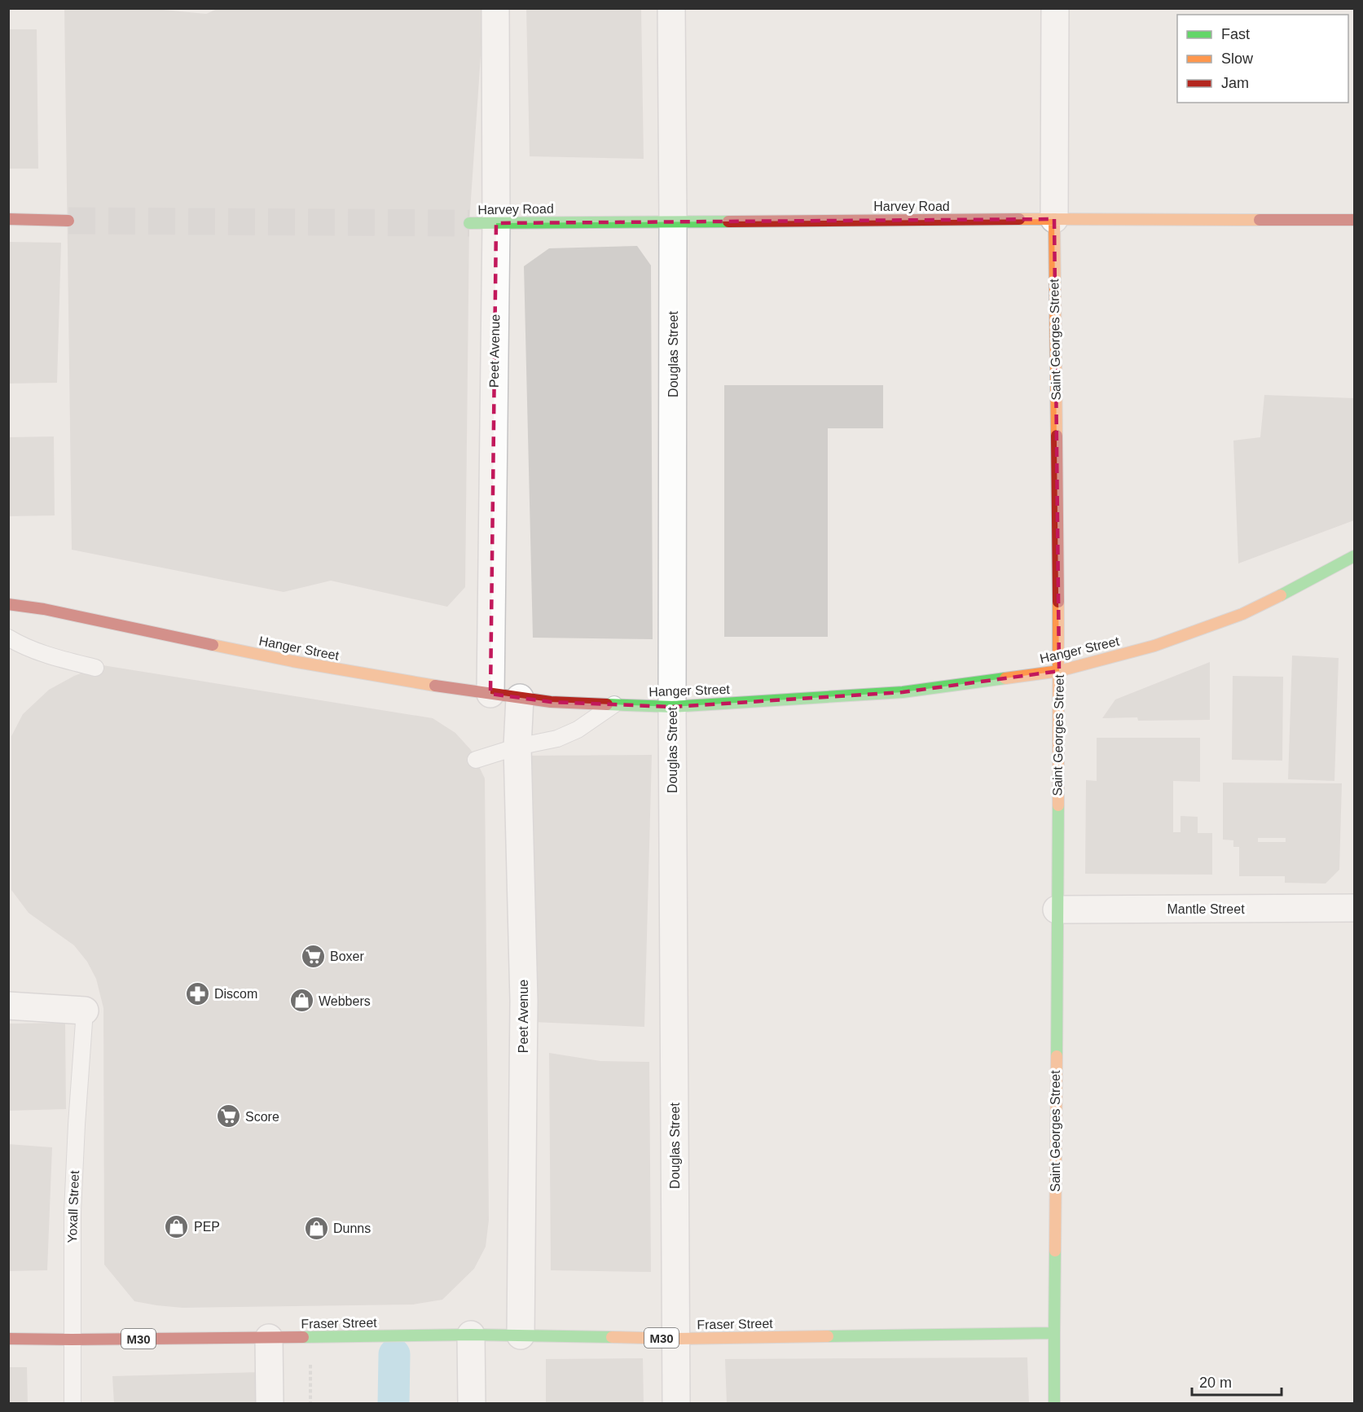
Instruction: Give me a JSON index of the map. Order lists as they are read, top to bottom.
{
  "streets": {
    "main road": [
      "Harvey Road",
      "Saint Georges Street",
      "Hanger Street",
      "Fraser Street",
      "M30"
    ],
    "street": ["Peet Avenue", "Douglas Street", "Mantle Street"],
    "lane": ["Yoxall Street"]
  },
  "crossings": [
    ["Harvey Road", "Saint Georges Street"],
    ["Harvey Road", "Peet Avenue"],
    ["Harvey Road", "Douglas Street"],
    ["Saint Georges Street", "Hanger Street"],
    ["Saint Georges Street", "Mantle Street"],
    ["Saint Georges Street", "Fraser Street"],
    ["Peet Avenue", "Hanger Street"],
    ["Peet Avenue", "Fraser Street"],
    ["Douglas Street", "Hanger Street"],
    ["Douglas Street", "Fraser Street"],
    ["Yoxall Street", "M30"],
    ["Fraser Street", "M30"]
  ],
  "places": {
    "supermarket": ["Boxer", "Score"],
    "pharmacy": ["Discom"],
    "shop": ["Webbers", "PEP", "Dunns"]
  },
  "legend": ["Fast", "Slow", "Jam"],
  "scale_bar": "20 m"
}
